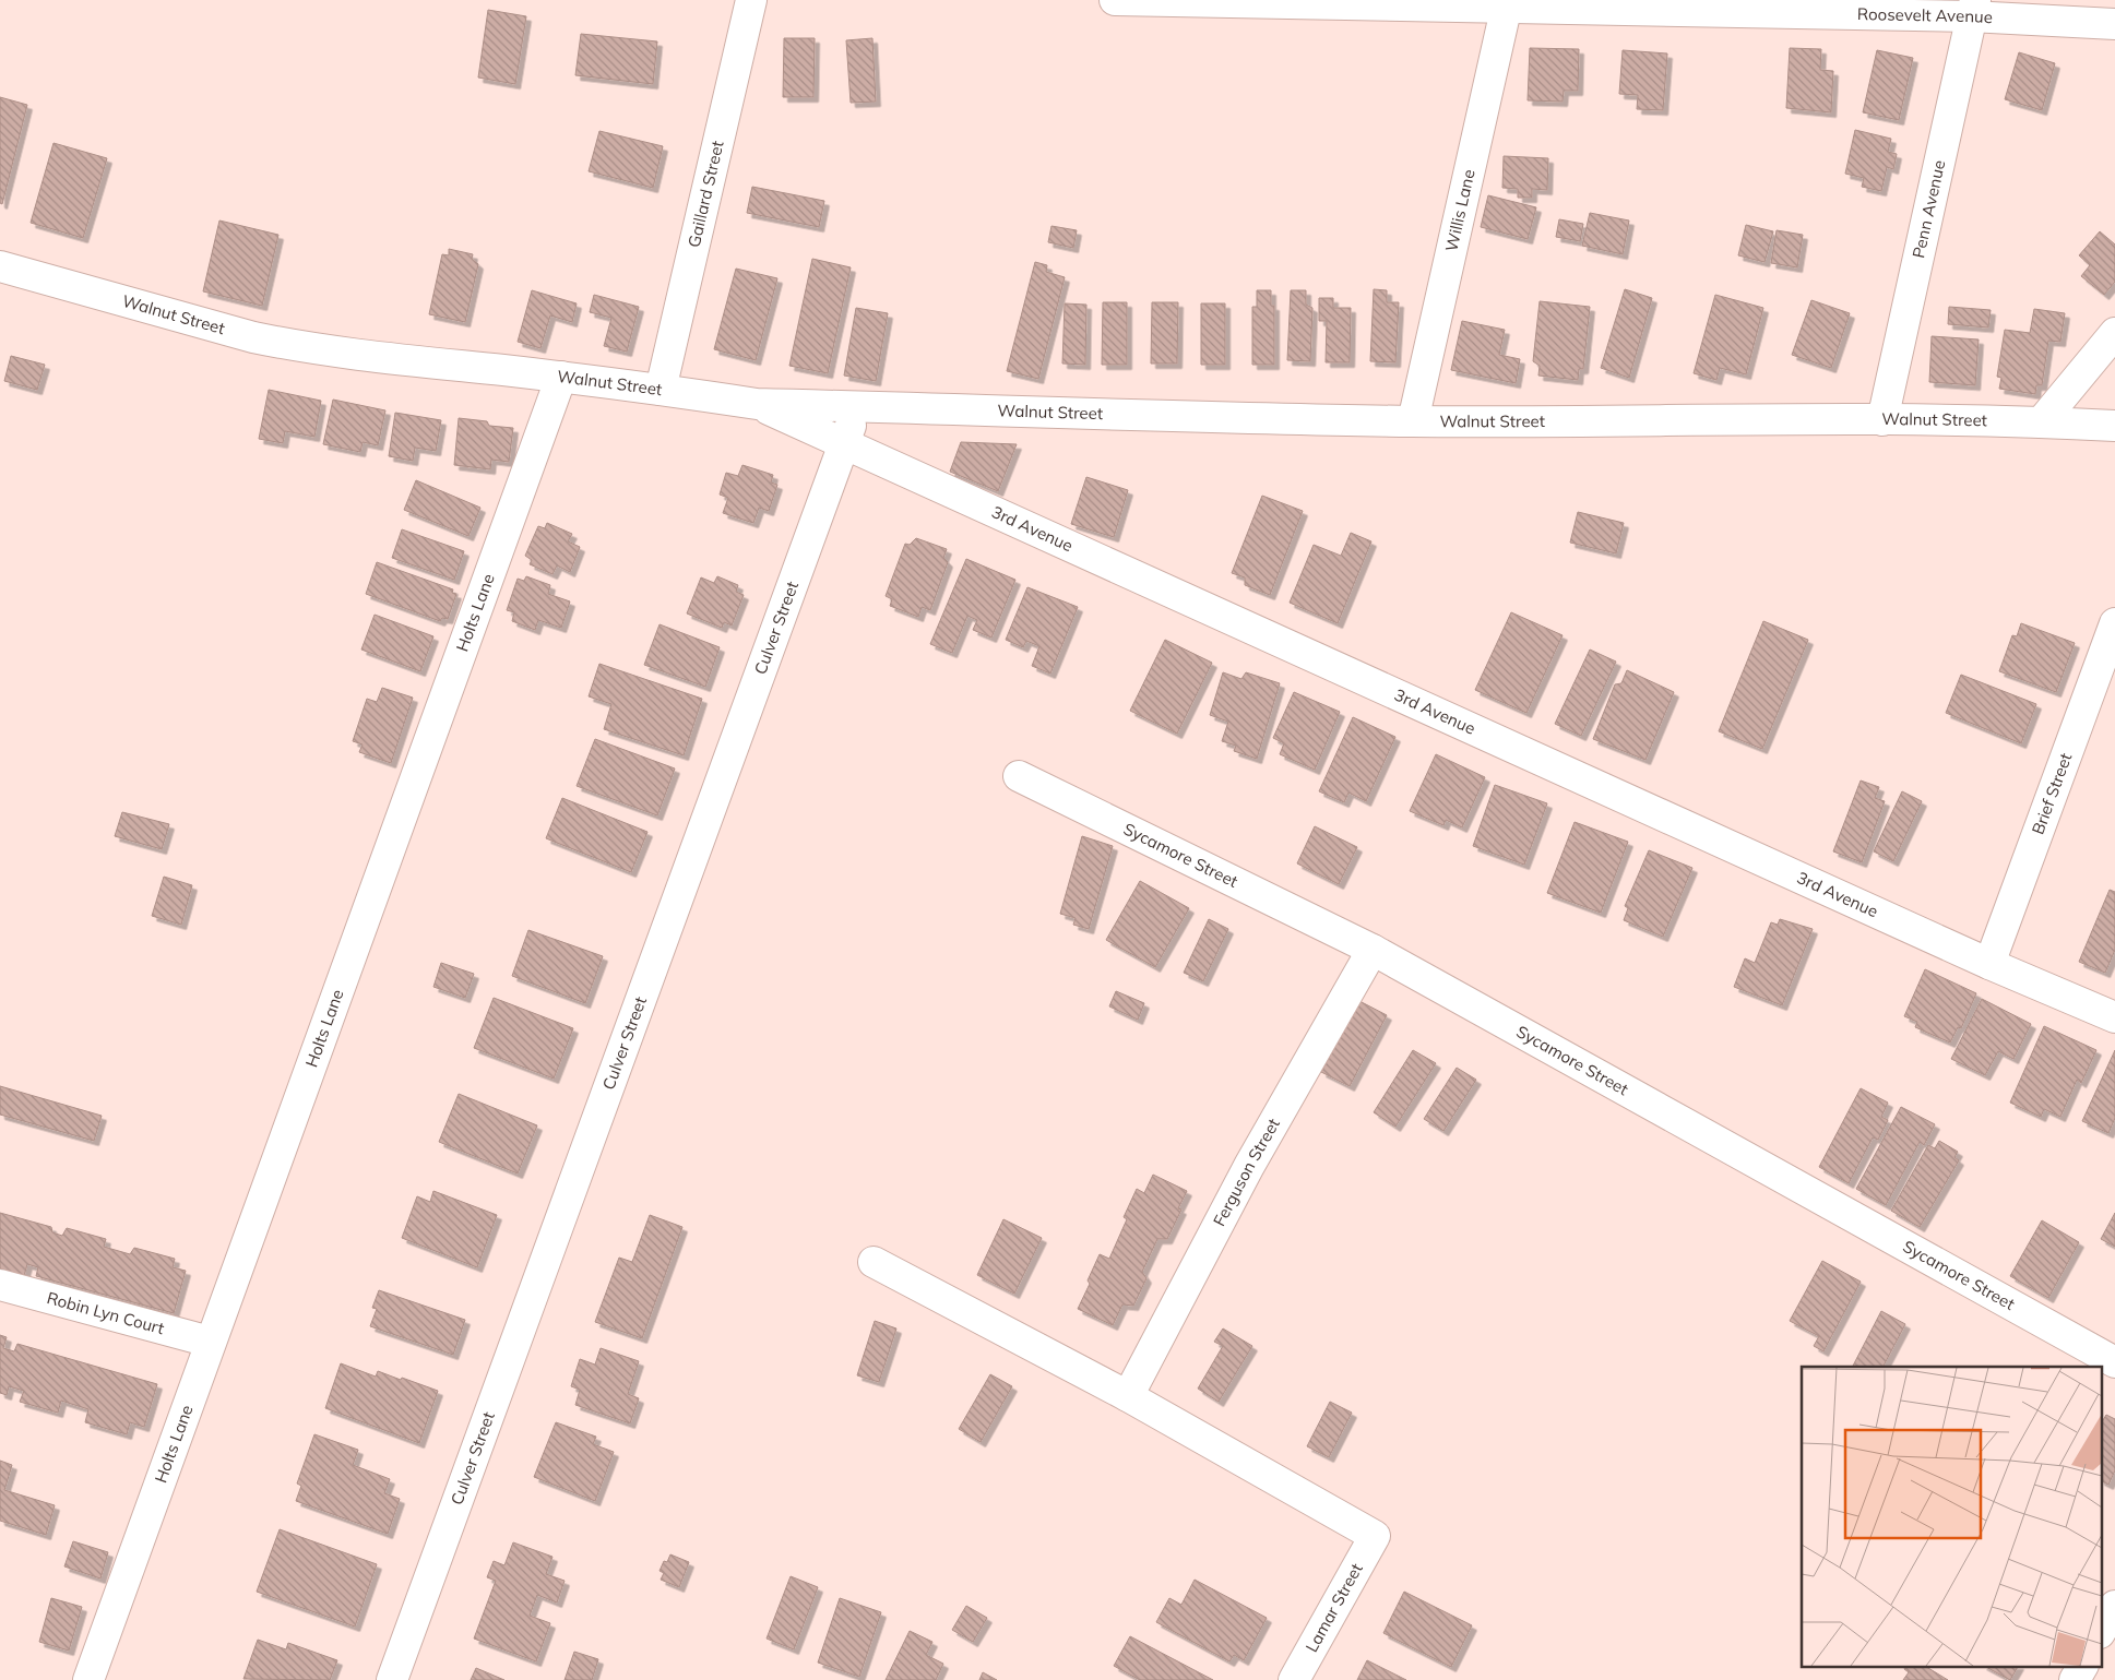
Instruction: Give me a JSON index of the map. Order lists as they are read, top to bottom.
{
  "streets": {
    "street": [
      "Roosevelt Avenue",
      "Gaillard Street",
      "Penn Avenue",
      "Willis Lane",
      "Walnut Street",
      "3rd Avenue",
      "Holts Lane",
      "Culver Street",
      "Brief Street",
      "Sycamore Street",
      "Ferguson Street",
      "Robin Lyn Court",
      "Lamar Street"
    ]
  },
  "crossings": [
    ["Roosevelt Avenue", "Penn Avenue"],
    ["Roosevelt Avenue", "Willis Lane"],
    ["Gaillard Street", "Walnut Street"],
    ["Penn Avenue", "Walnut Street"],
    ["Willis Lane", "Walnut Street"],
    ["Walnut Street", "3rd Avenue"],
    ["Walnut Street", "Holts Lane"],
    ["Walnut Street", "Culver Street"],
    ["3rd Avenue", "Culver Street"],
    ["3rd Avenue", "Brief Street"],
    ["Holts Lane", "Robin Lyn Court"],
    ["Sycamore Street", "Ferguson Street"],
    ["Ferguson Street", "Lamar Street"]
  ]
}
